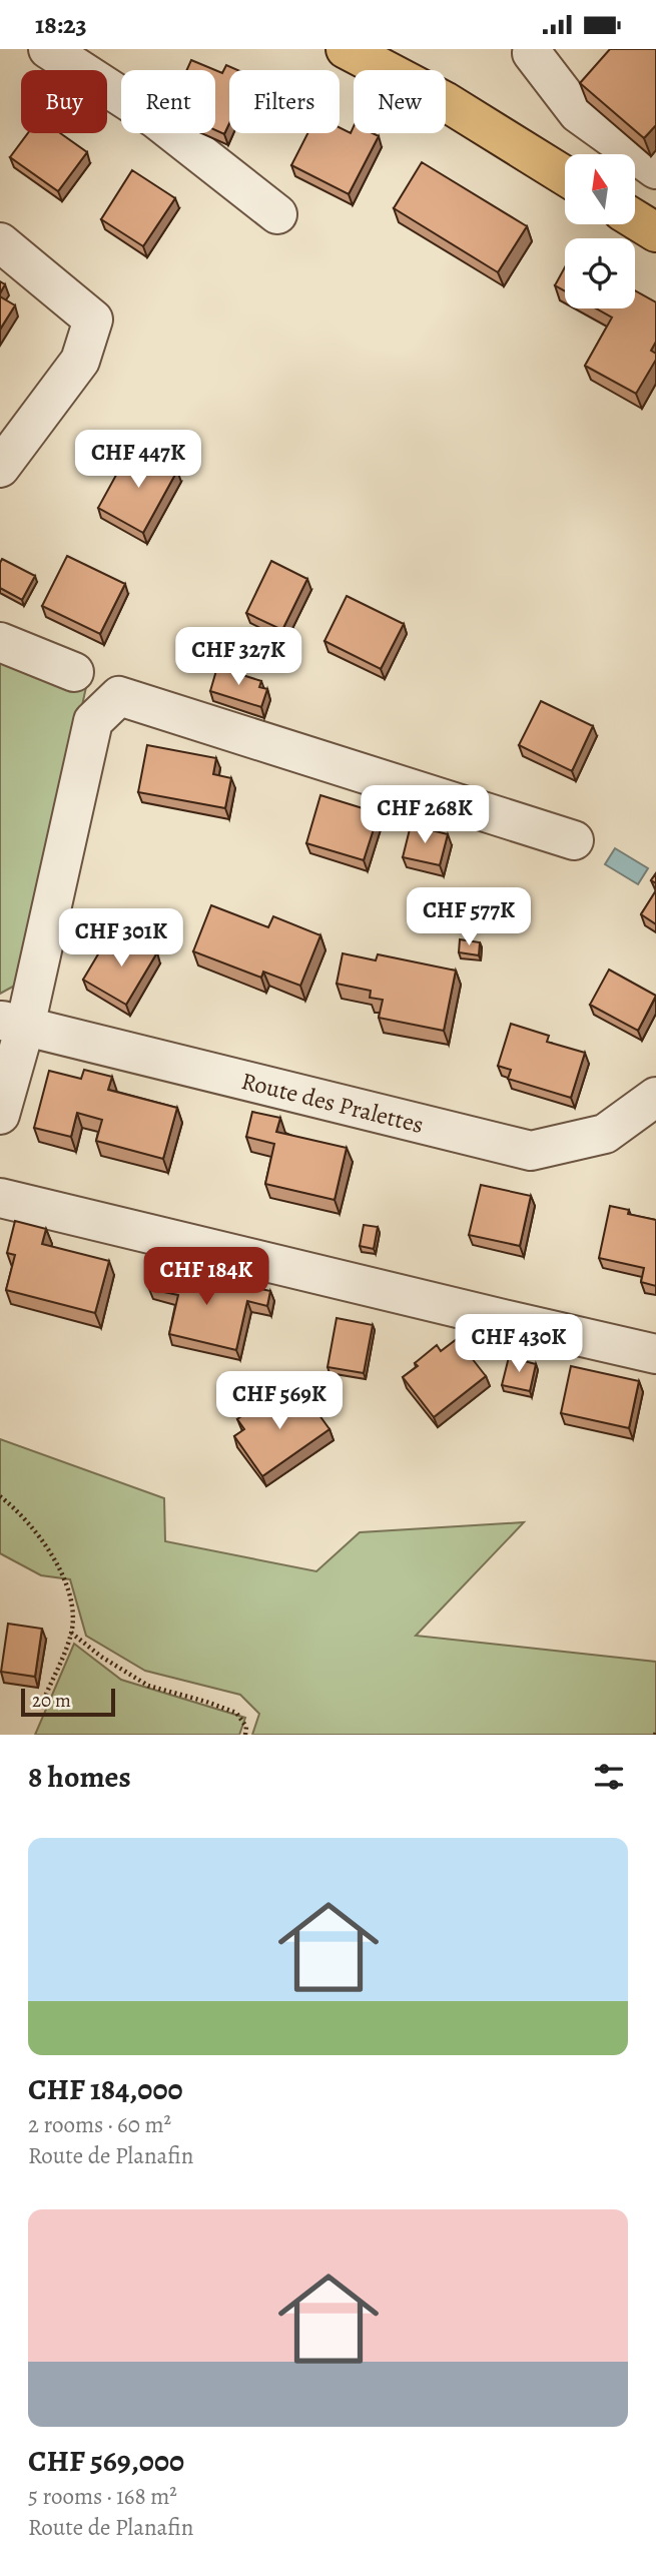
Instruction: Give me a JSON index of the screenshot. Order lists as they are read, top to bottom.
{
  "streets": {
    "street": ["Route des Pralettes"]
  },
  "scale_bar": "20 m",
  "north": "top",
  "page": {
    "status": "18:23",
    "chip": [
      "Buy",
      "Rent",
      "Filters",
      "New"
    ],
    "price": [
      "CHF 447K",
      "CHF 327K",
      "CHF 268K",
      "CHF 577K",
      "CHF 301K",
      "CHF 184K",
      "CHF 430K",
      "CHF 569K"
    ],
    "scale": "20 m",
    "heading": "8 homes",
    "list": [
      {
        "name": "CHF 184,000",
        "note": "2 rooms · 60 m² · Route de Planafin"
      },
      {
        "name": "CHF 569,000",
        "note": "5 rooms · 168 m² · Route de Planafin"
      }
    ]
  }
}
